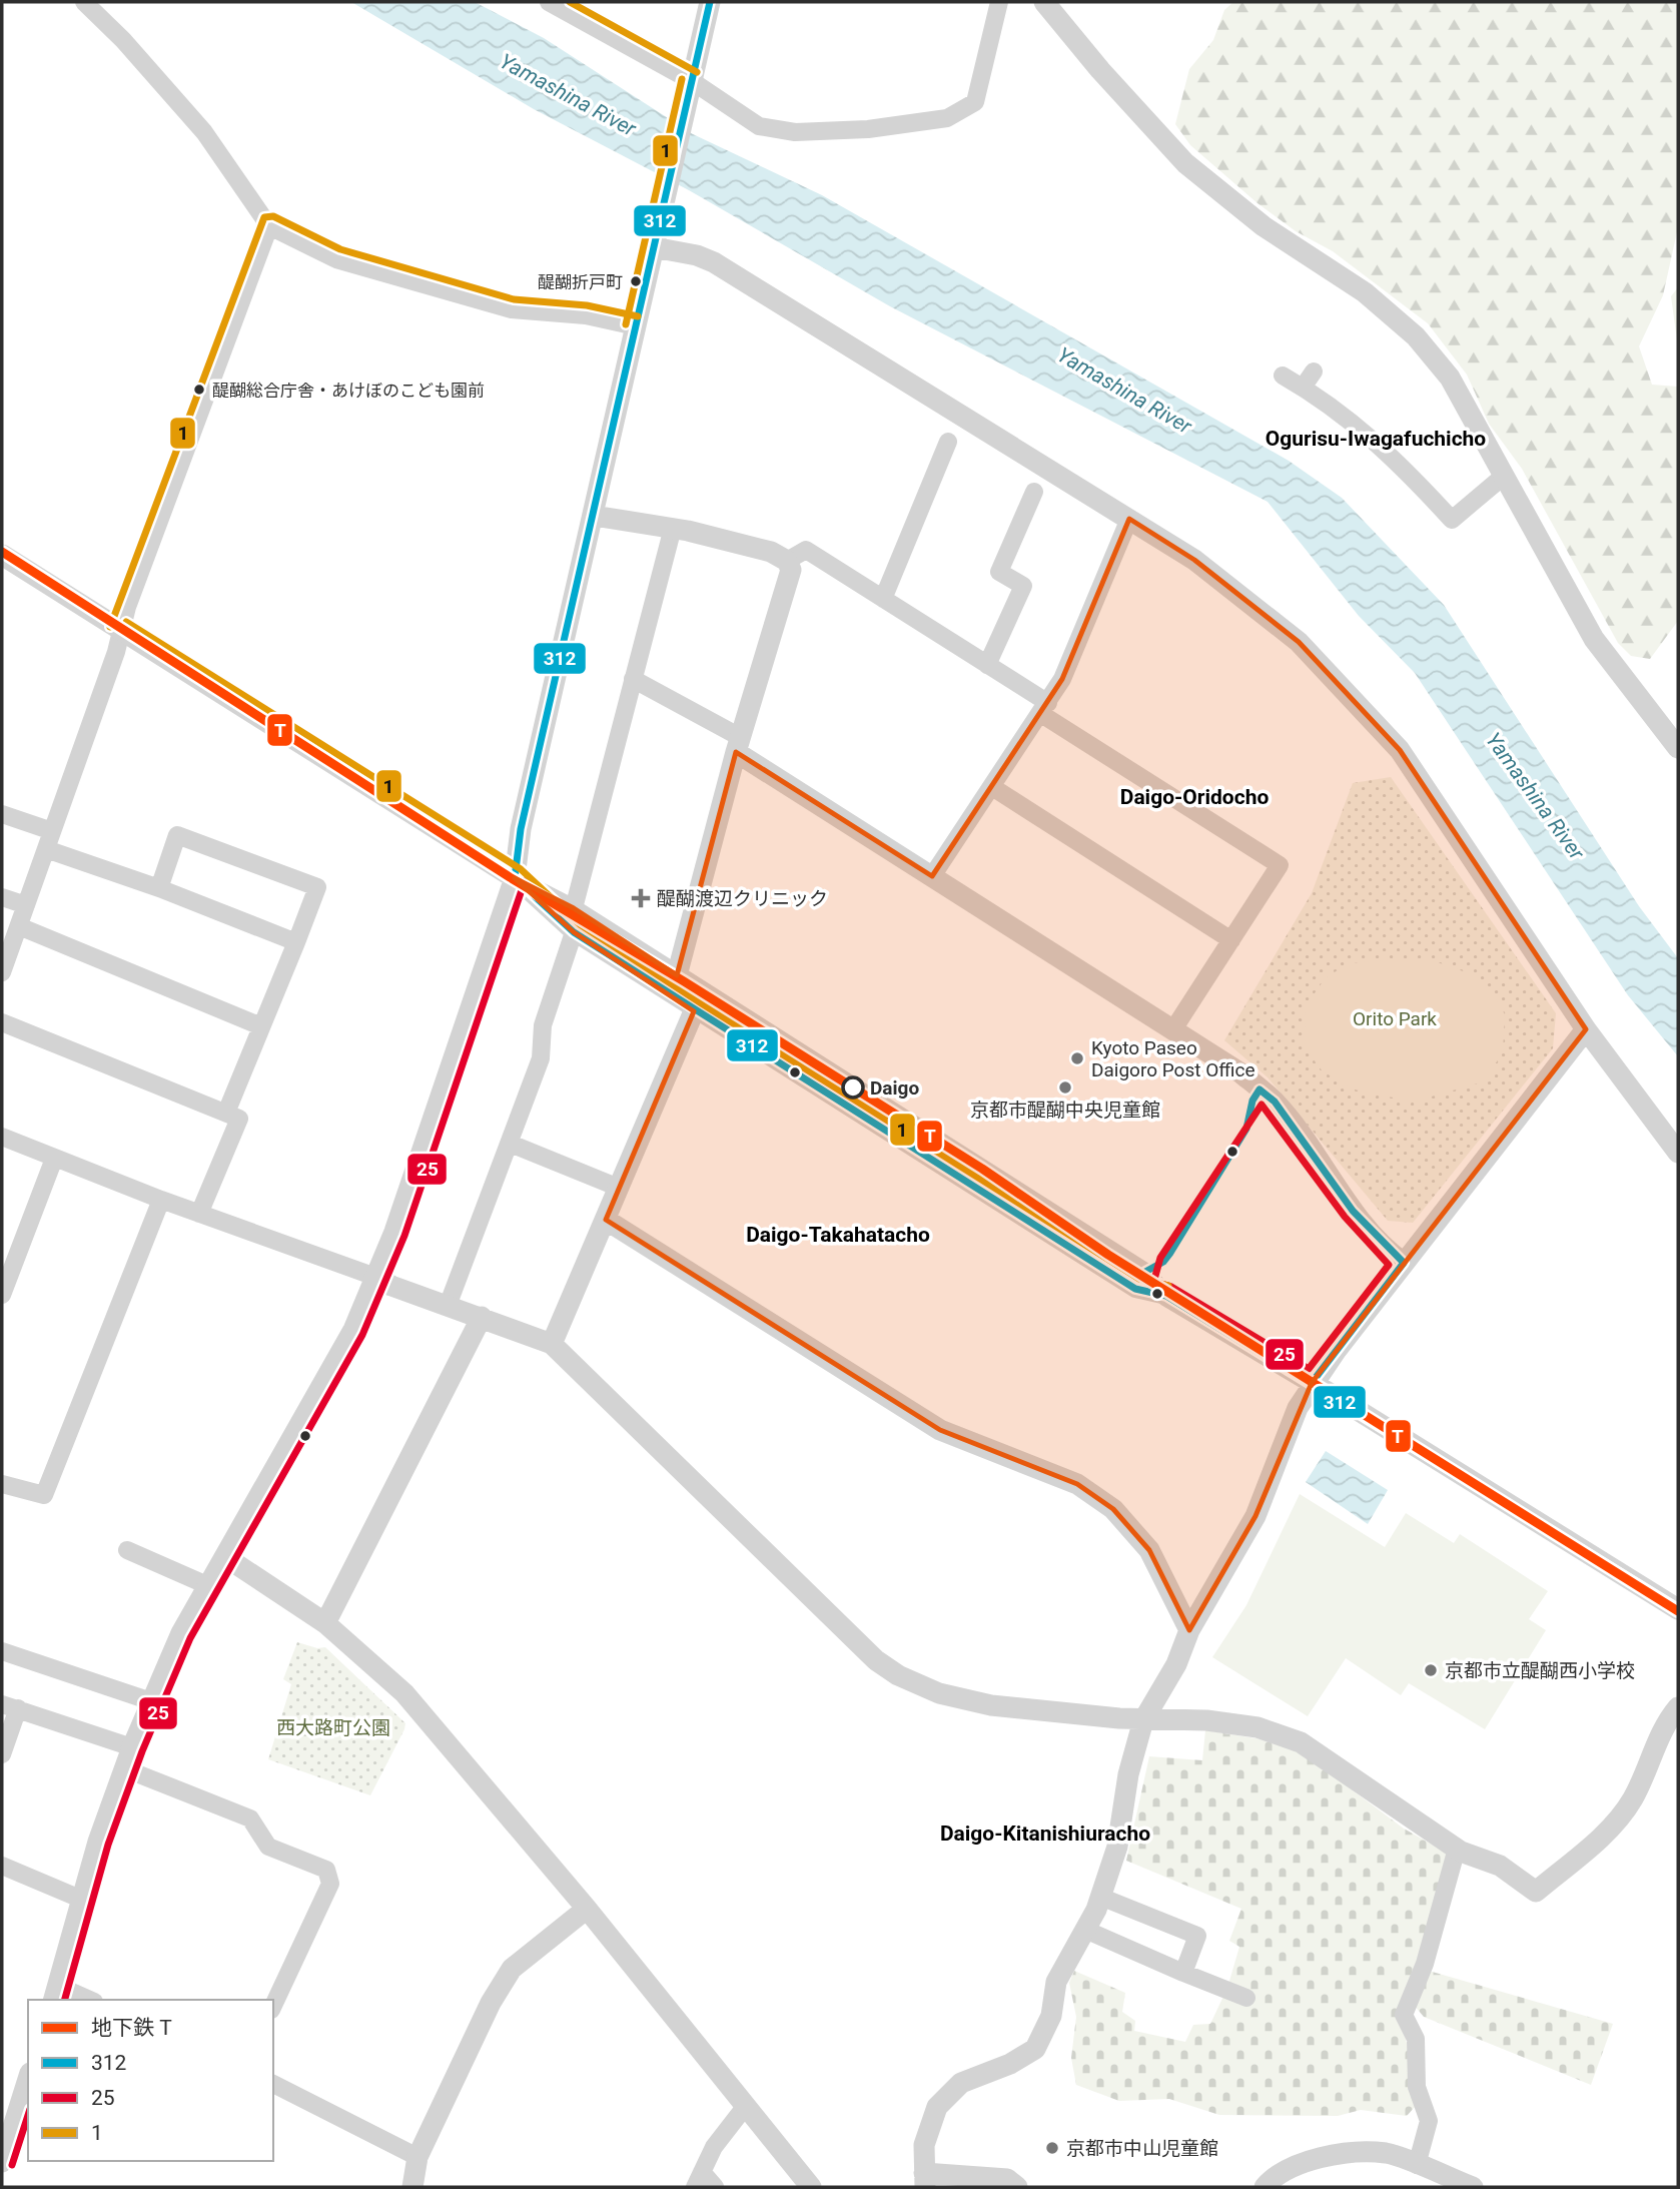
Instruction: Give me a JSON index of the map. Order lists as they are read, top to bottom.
{
  "districts": [
    "Ogurisu-Iwagafuchicho",
    "Daigo-Oridocho",
    "Daigo-Takahatacho",
    "Daigo-Kitanishiuracho"
  ],
  "water": ["Yamashina River"],
  "parks": ["Orito Park", "西大路町公園"],
  "places": {
    "other": [
      "醍醐折戸町",
      "醍醐総合庁舎・あけぼのこども園前",
      "Kyoto Paseo Daigoro Post Office",
      "Daigo",
      "京都市醍醐中央児童館",
      "京都市立醍醐西小学校",
      "京都市中山児童館"
    ],
    "health": ["醍醐渡辺クリニック"]
  },
  "lines": [
    "transit line 312",
    "transit line 1",
    "metro line T",
    "transit line 25"
  ],
  "legend": [
    "地下鉄 T",
    "312",
    "25",
    "1"
  ]
}
